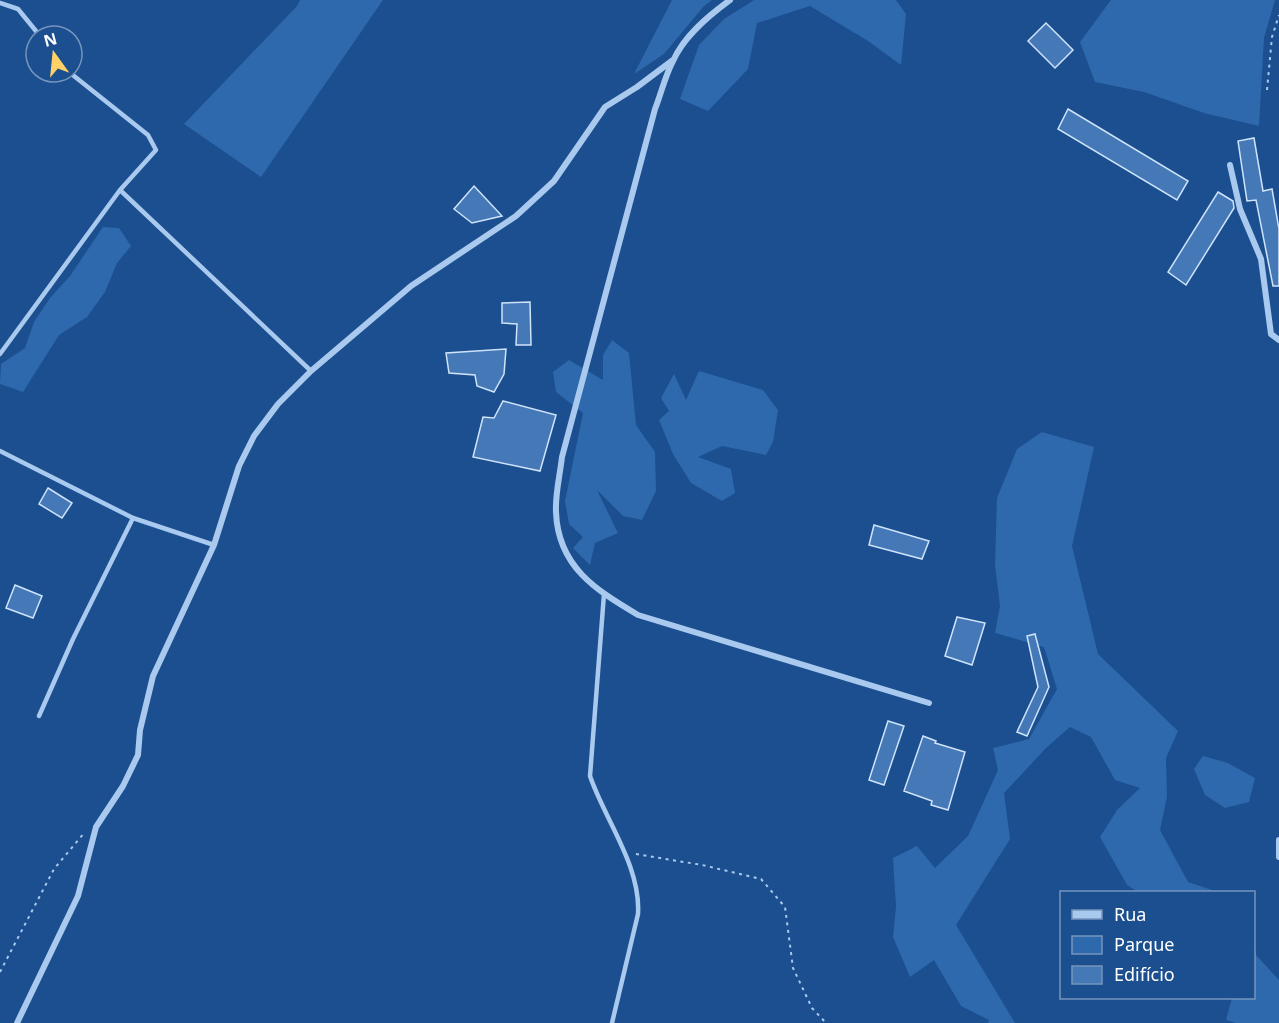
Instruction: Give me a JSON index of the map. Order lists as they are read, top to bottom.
{
  "legend": ["Rua", "Parque", "Edifício"],
  "north": "top"
}
